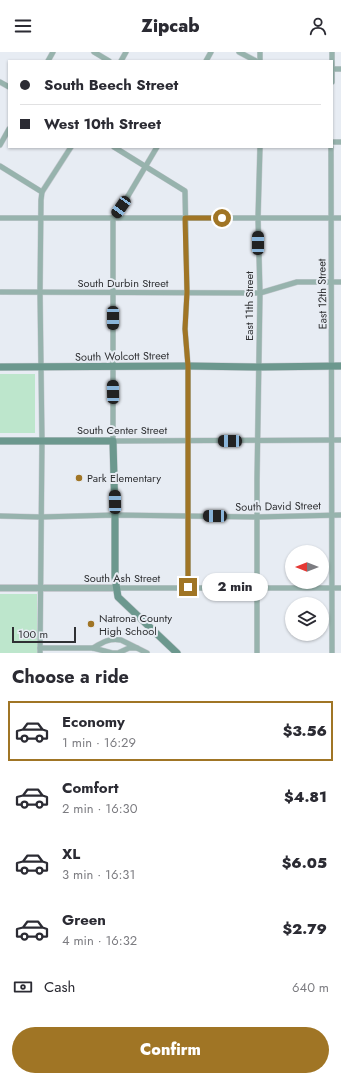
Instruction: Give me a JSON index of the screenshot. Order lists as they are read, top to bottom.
{
  "streets": {
    "main road": ["South Wolcott Street", "South Center Street"],
    "street": [
      "South Durbin Street",
      "East 12th Street",
      "East 11th Street",
      "South David Street",
      "South Ash Street"
    ]
  },
  "crossings": [
    ["South Durbin Street", "East 12th Street"],
    ["South Durbin Street", "East 11th Street"],
    ["East 12th Street", "South Wolcott Street"],
    ["East 12th Street", "South Center Street"],
    ["East 12th Street", "South David Street"],
    ["East 12th Street", "South Ash Street"],
    ["East 11th Street", "South Wolcott Street"],
    ["East 11th Street", "South Center Street"],
    ["East 11th Street", "South David Street"],
    ["East 11th Street", "South Ash Street"]
  ],
  "places": ["Park Elementary", "Natrona County High School"],
  "scale_bar": "100 m",
  "north": "left",
  "page": {
    "header": "Zipcab",
    "banner": ["South Beech Street", "West 10th Street"],
    "bubble": "2 min",
    "scale": "100 m",
    "heading": "Choose a ride",
    "list": [
      {
        "name": "Economy",
        "note": "1 min · 16:29",
        "value": "$3.56"
      },
      {
        "name": "Comfort",
        "note": "2 min · 16:30",
        "value": "$4.81"
      },
      {
        "name": "XL",
        "note": "3 min · 16:31",
        "value": "$6.05"
      },
      {
        "name": "Green",
        "note": "4 min · 16:32",
        "value": "$2.79"
      }
    ],
    "pay": ["Cash", "640 m"],
    "buttons": "Confirm"
  }
}
